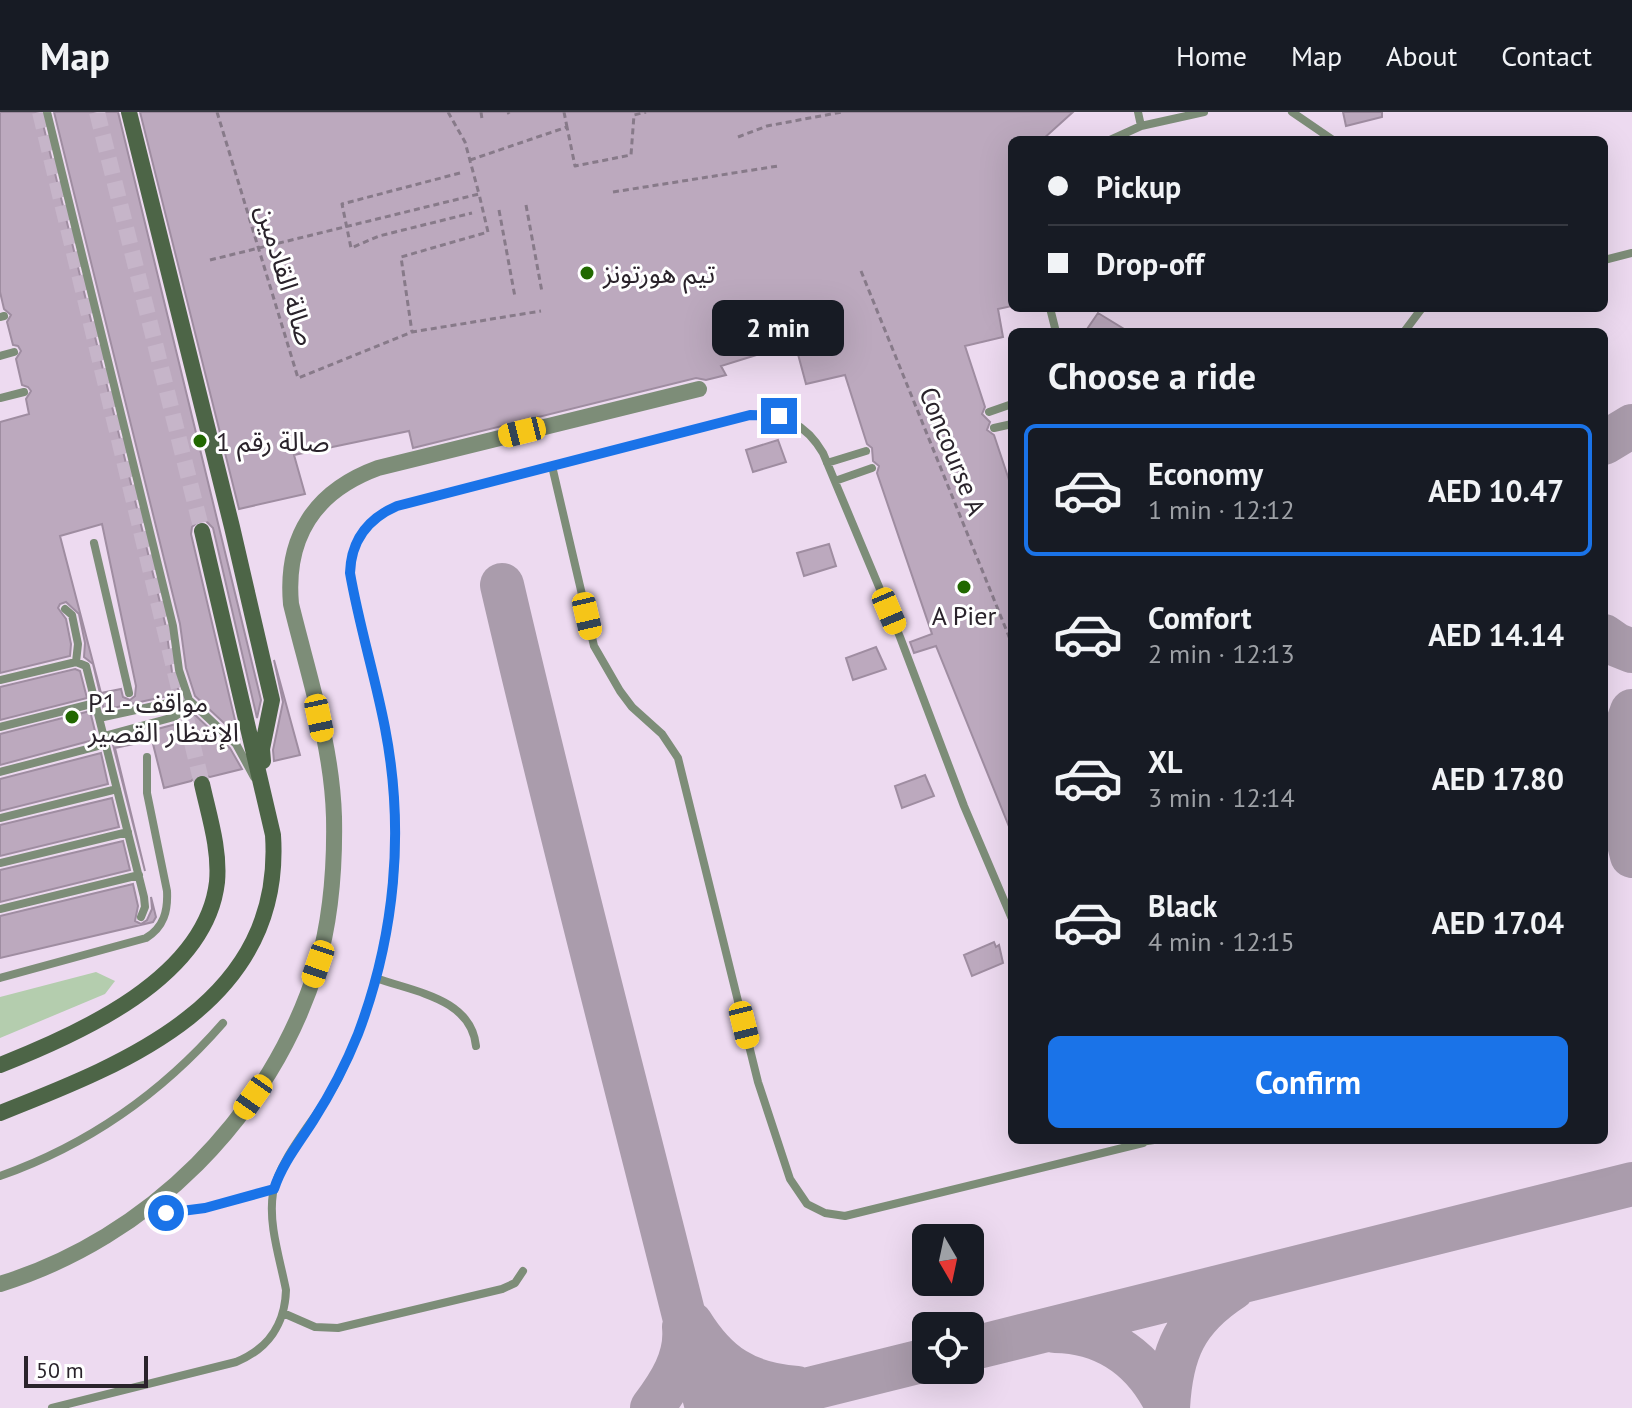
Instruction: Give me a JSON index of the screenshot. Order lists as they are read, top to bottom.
{
  "streets": {
    "path": ["صالة القادمين", "Concourse A"]
  },
  "places": [
    "تيم هورتونز",
    "صالة رقم 1",
    "A Pier",
    "P1 - مواقف الإنتظار القصير"
  ],
  "scale_bar": "50 m",
  "north": "bottom",
  "page": {
    "header": "Map",
    "nav": [
      "Home",
      "Map",
      "About",
      "Contact"
    ],
    "banner": ["Pickup", "Drop-off"],
    "bubble": "2 min",
    "heading": "Choose a ride",
    "list": [
      {
        "name": "Economy",
        "note": "1 min · 12:12",
        "value": "AED 10.47"
      },
      {
        "name": "Comfort",
        "note": "2 min · 12:13",
        "value": "AED 14.14"
      },
      {
        "name": "XL",
        "note": "3 min · 12:14",
        "value": "AED 17.80"
      },
      {
        "name": "Black",
        "note": "4 min · 12:15",
        "value": "AED 17.04"
      }
    ],
    "buttons": "Confirm",
    "scale": "50 m"
  }
}
